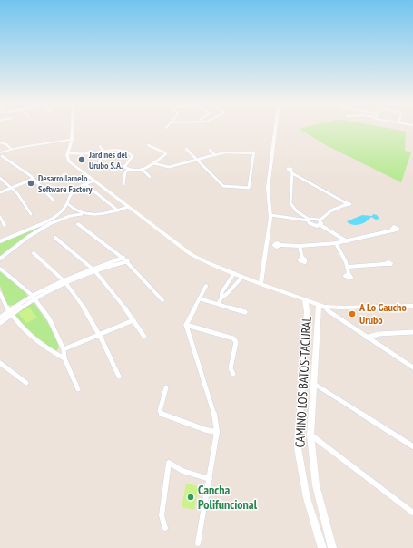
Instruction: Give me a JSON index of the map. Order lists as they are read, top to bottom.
{
  "streets": {
    "street": ["CAMINO LOS BATOS-TACURAL"]
  },
  "places": [
    "Jardines del Urubo S.A.",
    "Desarrollamelo Software Factory",
    "A Lo Gaucho Urubo",
    "Cancha Polifuncional"
  ]
}
